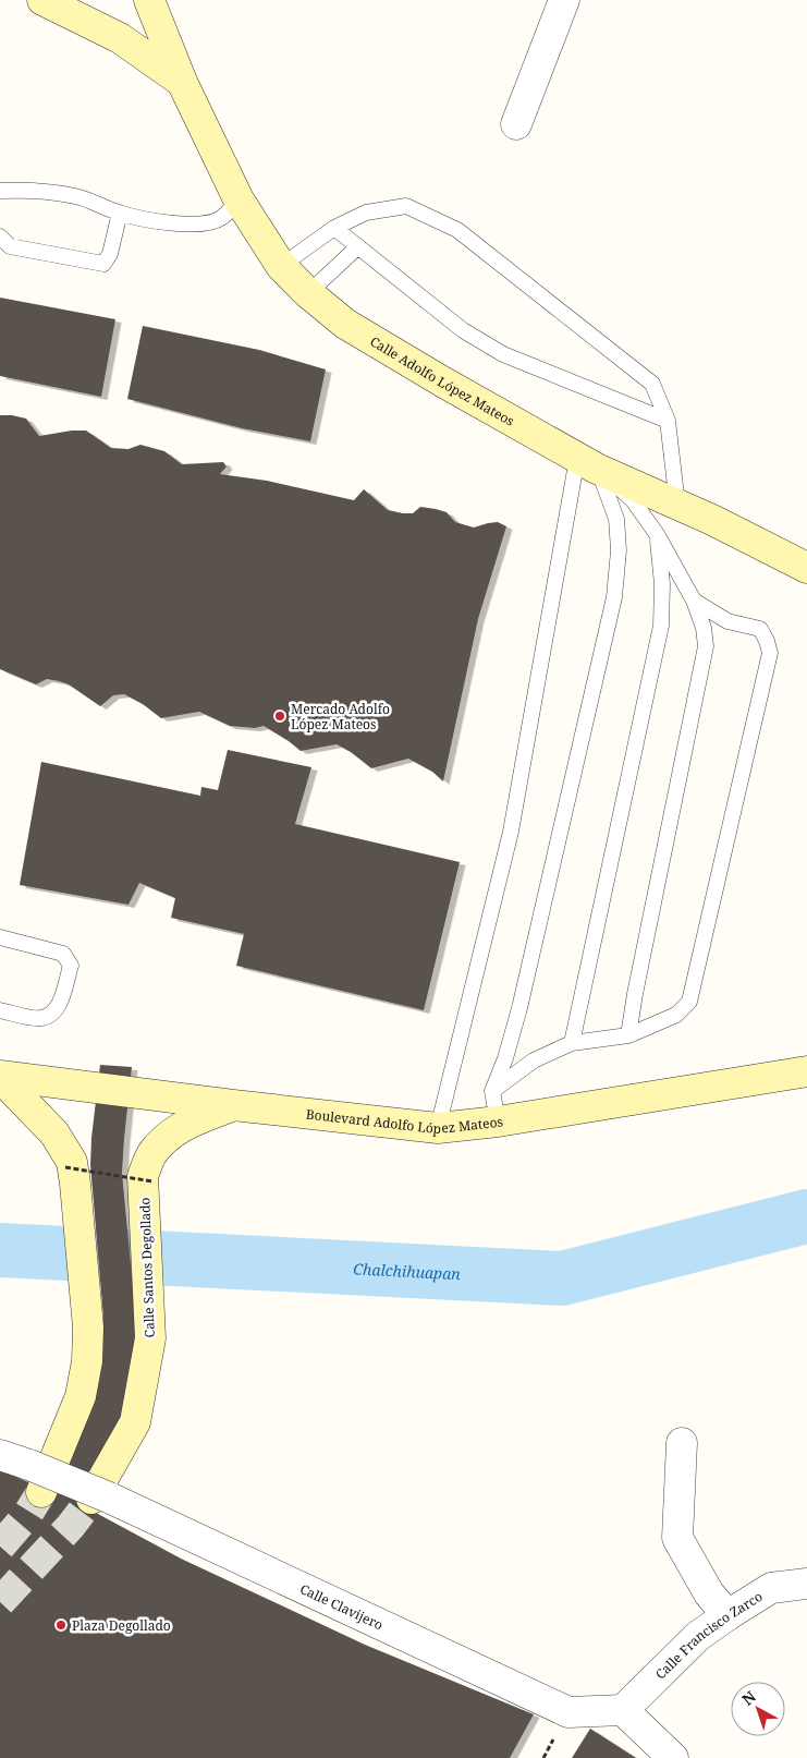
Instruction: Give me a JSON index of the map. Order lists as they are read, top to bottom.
{
  "streets": {
    "main road": ["Calle Adolfo López Mateos", "Boulevard Adolfo López Mateos", "Calle Santos Degollado"],
    "street": ["Calle Clavijero", "Calle Francisco Zarco"]
  },
  "crossings": [
    ["Boulevard Adolfo López Mateos", "Calle Santos Degollado"],
    ["Calle Santos Degollado", "Calle Clavijero"],
    ["Calle Clavijero", "Calle Francisco Zarco"]
  ],
  "water": ["Chalchihuapan"],
  "places": ["Mercado Adolfo López Mateos", "Plaza Degollado"],
  "north": "top left"
}
